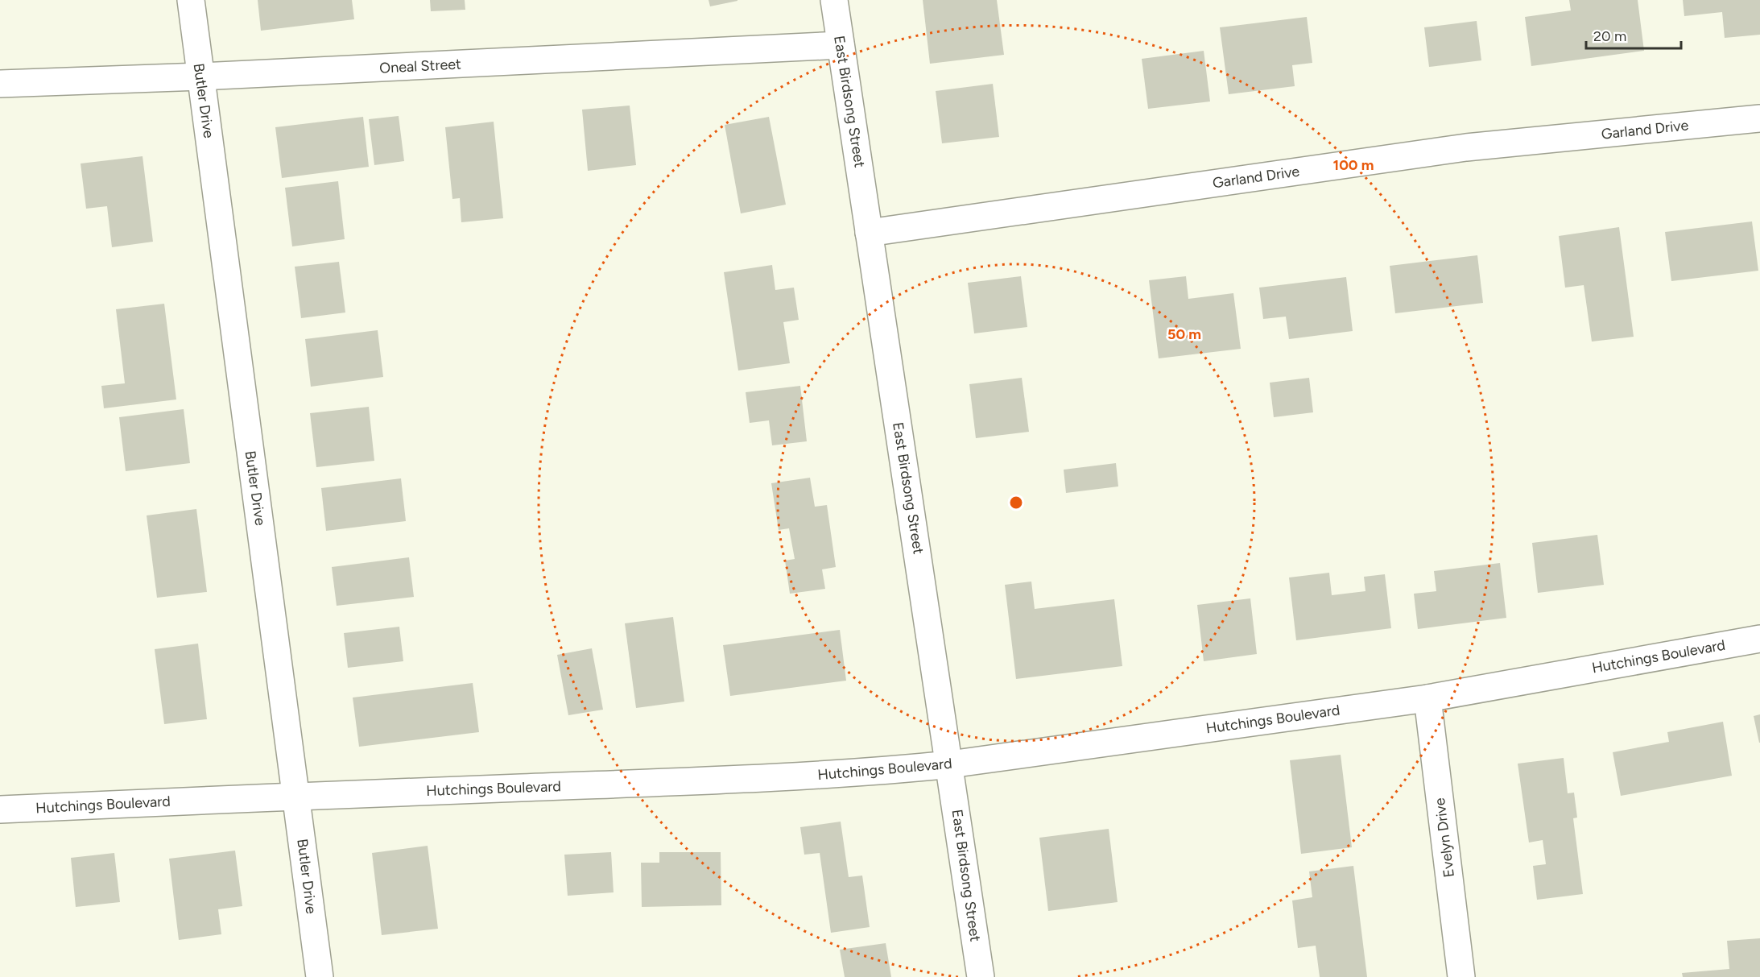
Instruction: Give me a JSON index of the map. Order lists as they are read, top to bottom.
{
  "streets": {
    "street": [
      "Oneal Street",
      "Butler Drive",
      "East Birdsong Street",
      "Garland Drive",
      "Hutchings Boulevard",
      "Evelyn Drive"
    ]
  },
  "crossings": [
    ["Oneal Street", "Butler Drive"],
    ["Oneal Street", "East Birdsong Street"],
    ["Butler Drive", "Hutchings Boulevard"],
    ["East Birdsong Street", "Garland Drive"],
    ["East Birdsong Street", "Hutchings Boulevard"],
    ["Hutchings Boulevard", "Evelyn Drive"]
  ],
  "scale_bar": "20 m",
  "rings": ["100 m", "50 m"]
}
